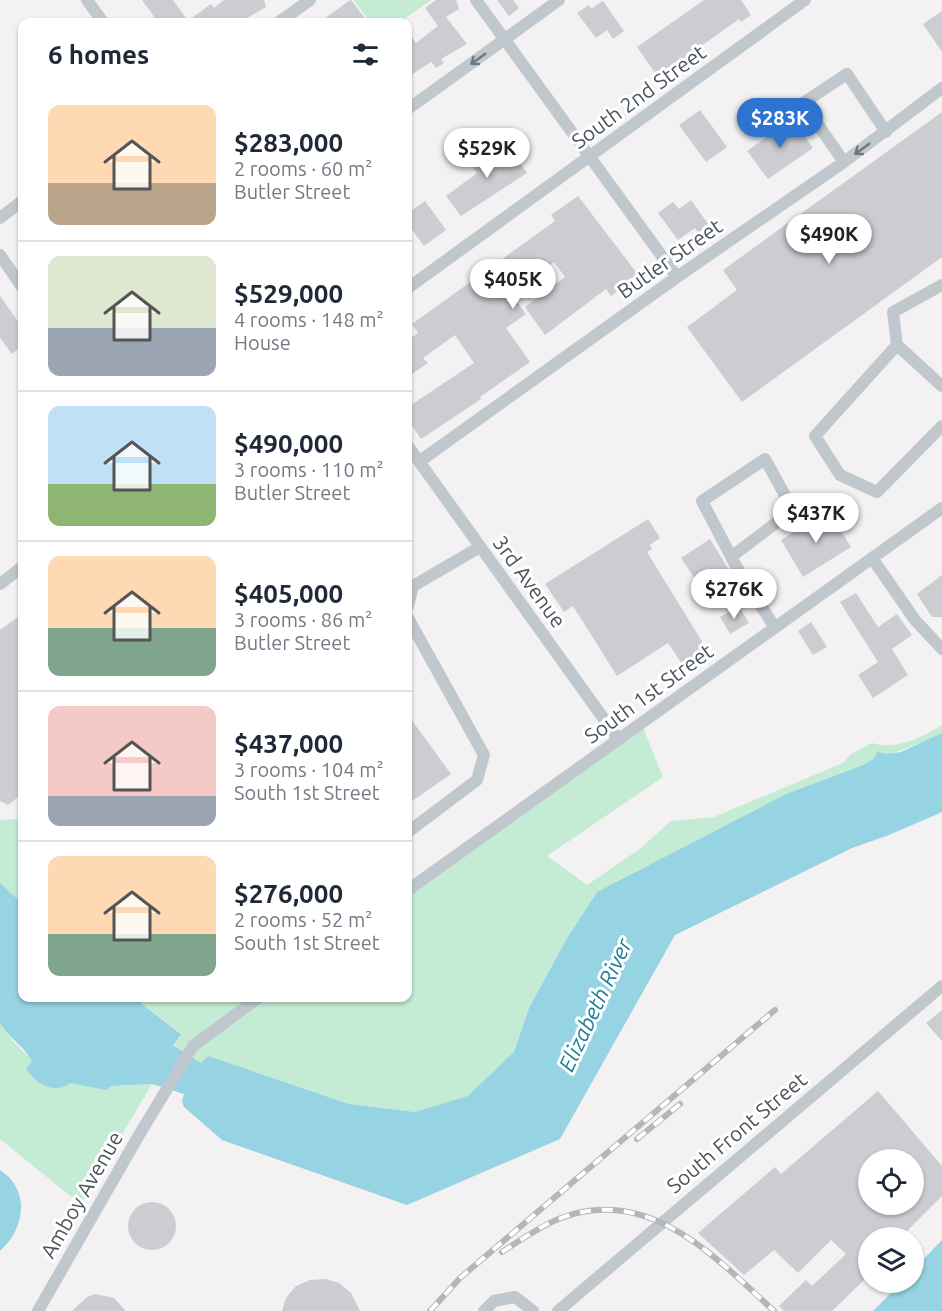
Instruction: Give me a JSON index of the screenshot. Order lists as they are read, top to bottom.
{
  "streets": {
    "street": [
      "South 2nd Street",
      "Butler Street",
      "3rd Avenue",
      "South 1st Street",
      "South Front Street",
      "Amboy Avenue"
    ]
  },
  "crossings": [
    ["Butler Street", "3rd Avenue"],
    ["3rd Avenue", "South 1st Street"]
  ],
  "water": ["Elizabeth River"],
  "page": {
    "heading": "6 homes",
    "list": [
      {
        "name": "$283,000",
        "note": "2 rooms · 60 m² · Butler Street"
      },
      {
        "name": "$529,000",
        "note": "4 rooms · 148 m² · House"
      },
      {
        "name": "$490,000",
        "note": "3 rooms · 110 m² · Butler Street"
      },
      {
        "name": "$405,000",
        "note": "3 rooms · 86 m² · Butler Street"
      },
      {
        "name": "$437,000",
        "note": "3 rooms · 104 m² · South 1st Street"
      },
      {
        "name": "$276,000",
        "note": "2 rooms · 52 m² · South 1st Street"
      }
    ],
    "price": [
      "$283K",
      "$529K",
      "$490K",
      "$405K",
      "$437K",
      "$276K"
    ]
  }
}
